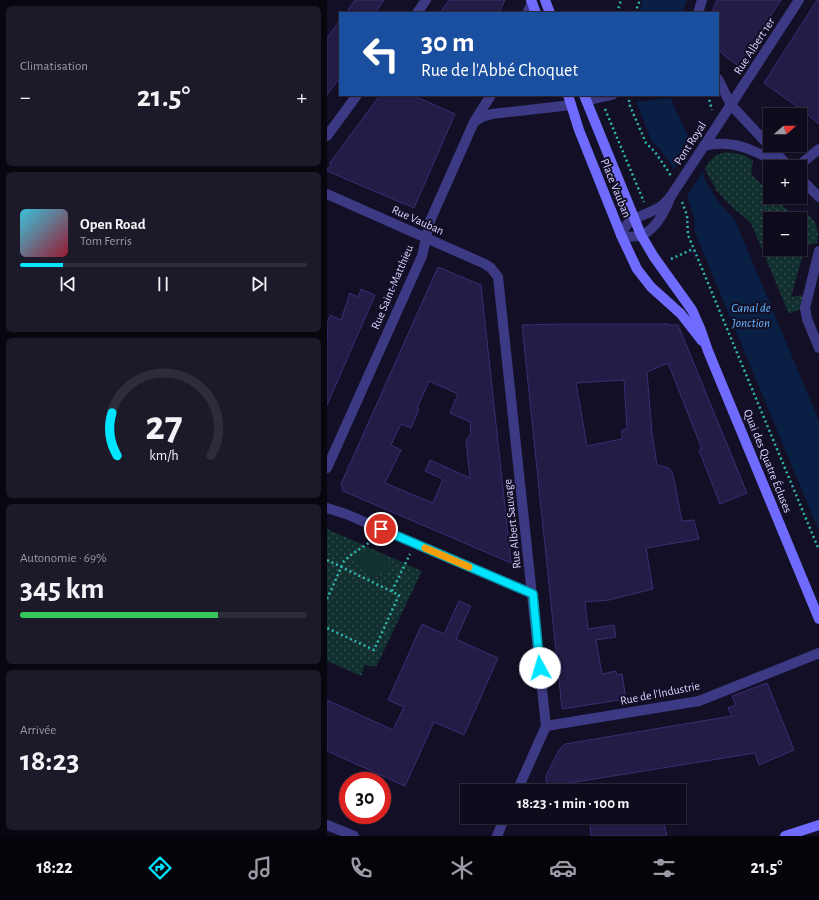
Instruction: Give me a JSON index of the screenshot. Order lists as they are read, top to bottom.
{
  "streets": {
    "main road": ["Place Vauban", "Quai des Quatre Écluses"],
    "street": [
      "Rue Albert 1er",
      "Pont Royal",
      "Rue Vauban",
      "Rue Saint-Matthieu",
      "Rue Albert Sauvage",
      "Rue de l'Industrie"
    ]
  },
  "crossings": [
    ["Rue Albert 1er", "Pont Royal"],
    ["Pont Royal", "Place Vauban"],
    ["Place Vauban", "Quai des Quatre Écluses"],
    ["Rue Vauban", "Rue Saint-Matthieu"],
    ["Rue Vauban", "Rue Albert Sauvage"],
    ["Rue Albert Sauvage", "Rue de l'Industrie"]
  ],
  "water": ["Canal de Jonction"],
  "north": "right",
  "page": {
    "tile": [
      "Climatisation",
      ["Autonomie · 69%", "345 km"],
      ["Arrivée", "18:23"]
    ],
    "turn": ["30 m", "Rue de l'Abbé Choquet"],
    "heat": ["−", "21.5°", "+"],
    "map_buttons": ["+", "−"],
    "song": ["Open Road", "Tom Ferris"],
    "limit": "30",
    "trip": "18:23 · 1 min · 100 m",
    "tabs": ["18:22", "21.5°"],
    "gauge": ["27", "km/h"]
  }
}
